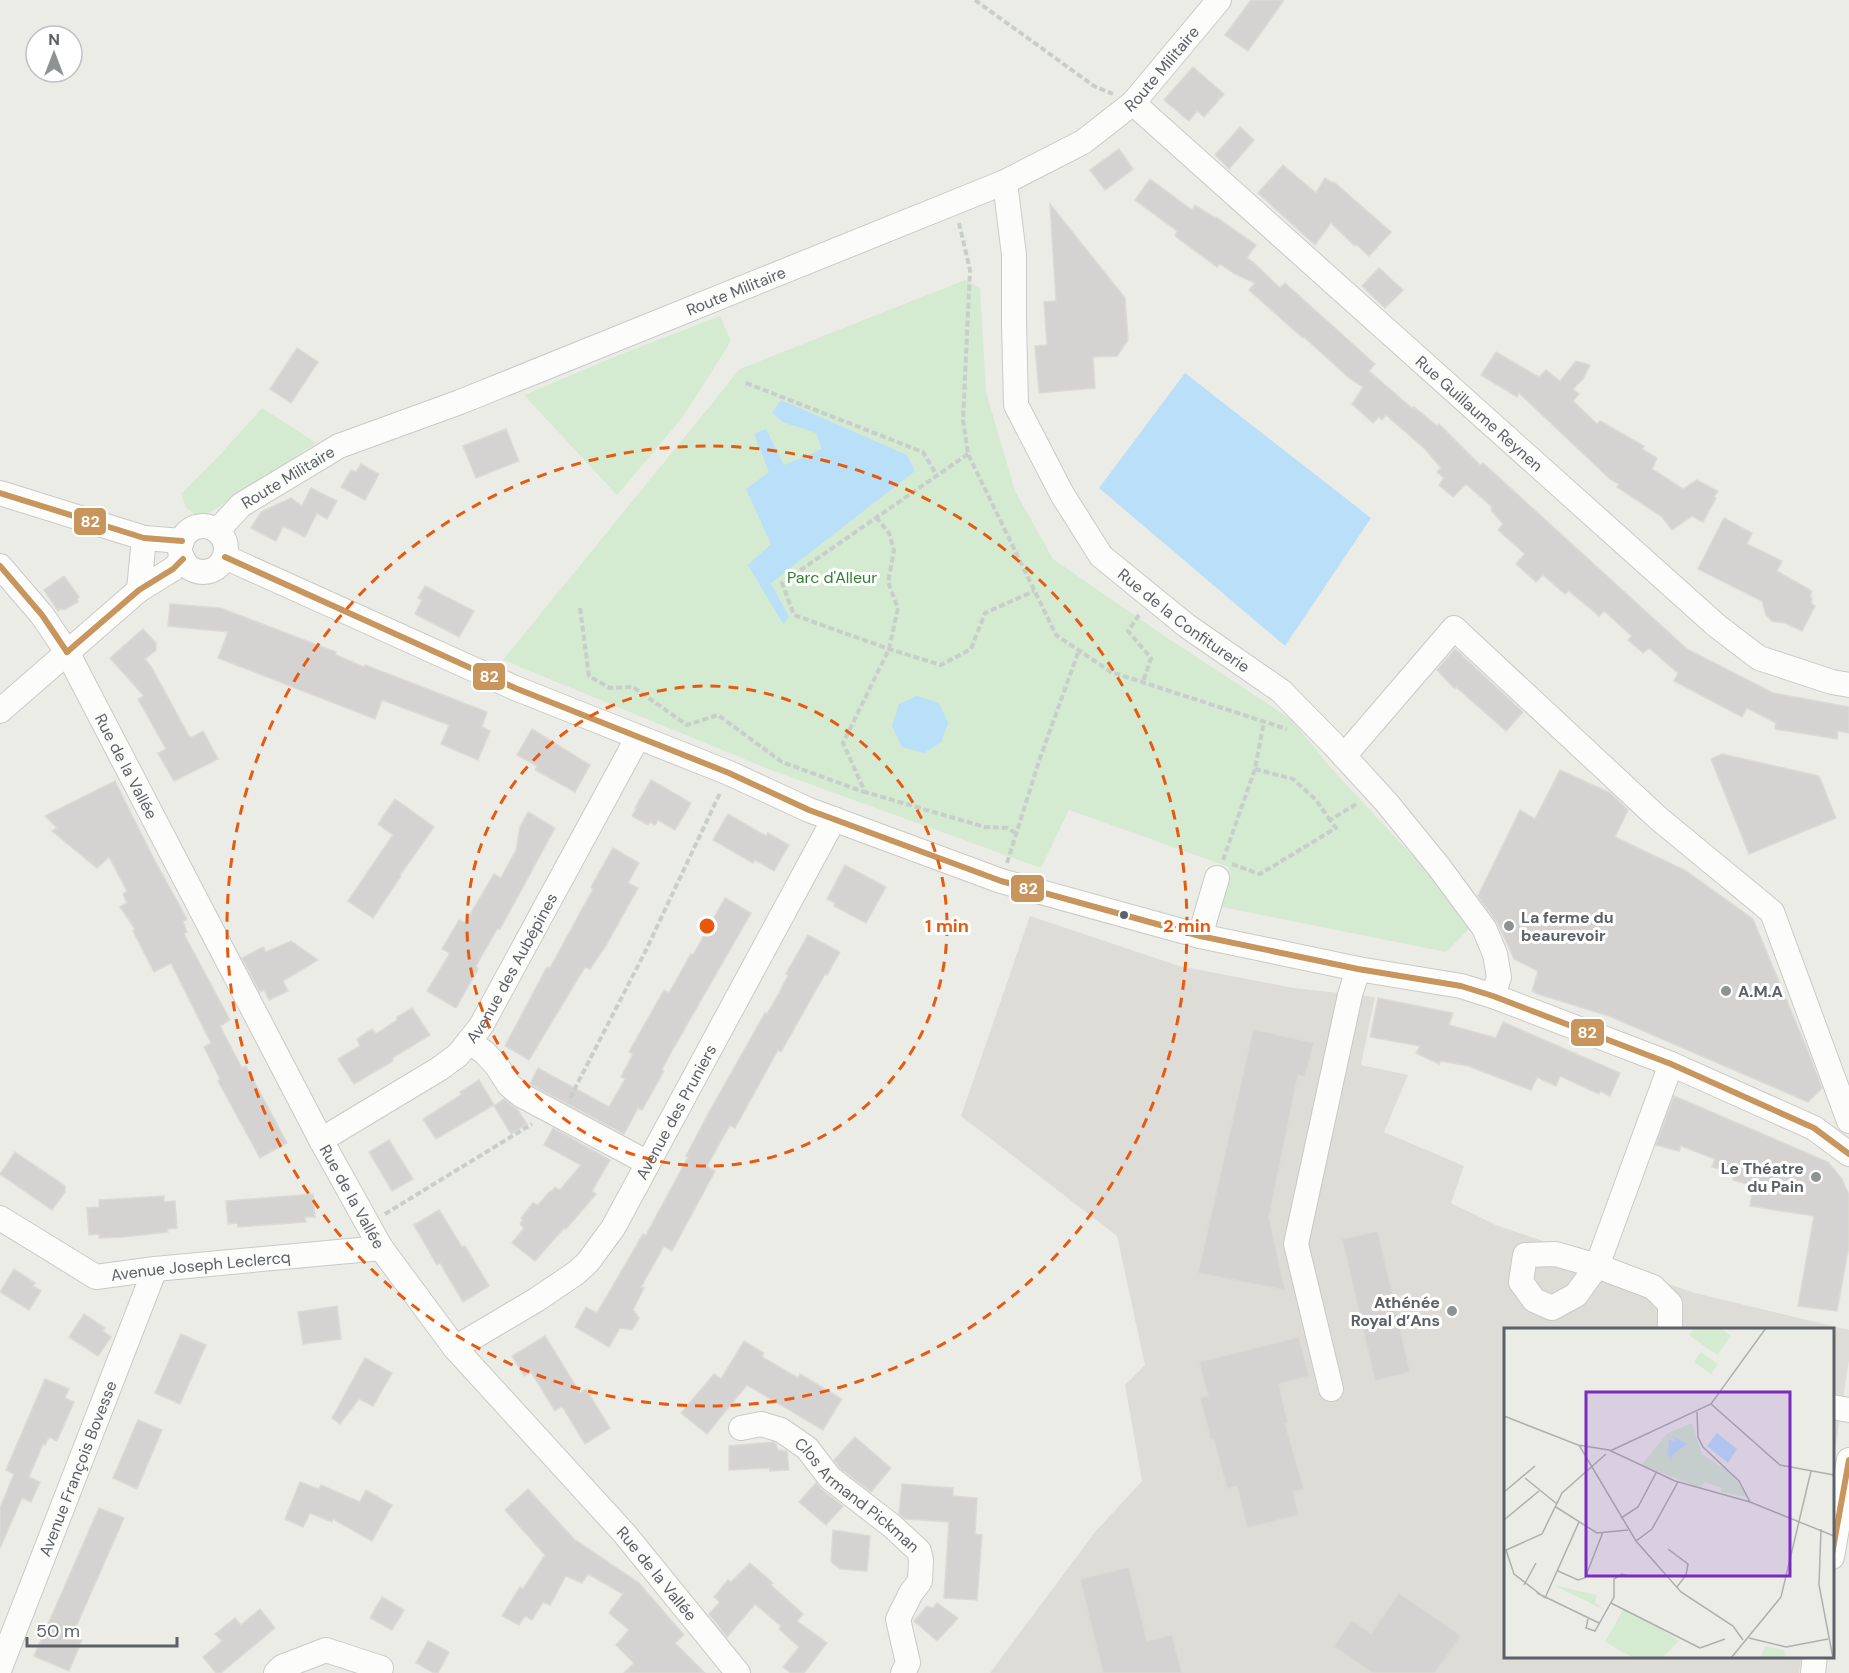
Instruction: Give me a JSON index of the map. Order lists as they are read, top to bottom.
{
  "streets": {
    "street": [
      "Route Militaire",
      "Rue Guillaume Reynen",
      "Rue de la Confiturerie",
      "Rue de la Vallée",
      "Avenue des Aubépines",
      "Avenue des Pruniers",
      "Avenue Joseph Leclercq",
      "Avenue François Bovesse",
      "Clos Armand Pickman"
    ]
  },
  "crossings": [
    ["Route Militaire", "Rue Guillaume Reynen"],
    ["Route Militaire", "Rue de la Confiturerie"],
    ["Rue de la Vallée", "Avenue des Aubépines"],
    ["Rue de la Vallée", "Avenue des Pruniers"],
    ["Rue de la Vallée", "Avenue Joseph Leclercq"],
    ["Avenue Joseph Leclercq", "Avenue François Bovesse"]
  ],
  "parks": ["Parc d'Alleur"],
  "places": [
    "La ferme du beaurevoir",
    "A.M.A",
    "Le Théatre du Pain",
    "Athénée Royal d’Ans"
  ],
  "lines": ["transit line 82"],
  "scale_bar": "50 m",
  "north": "top",
  "rings": ["1 min", "2 min"]
}
